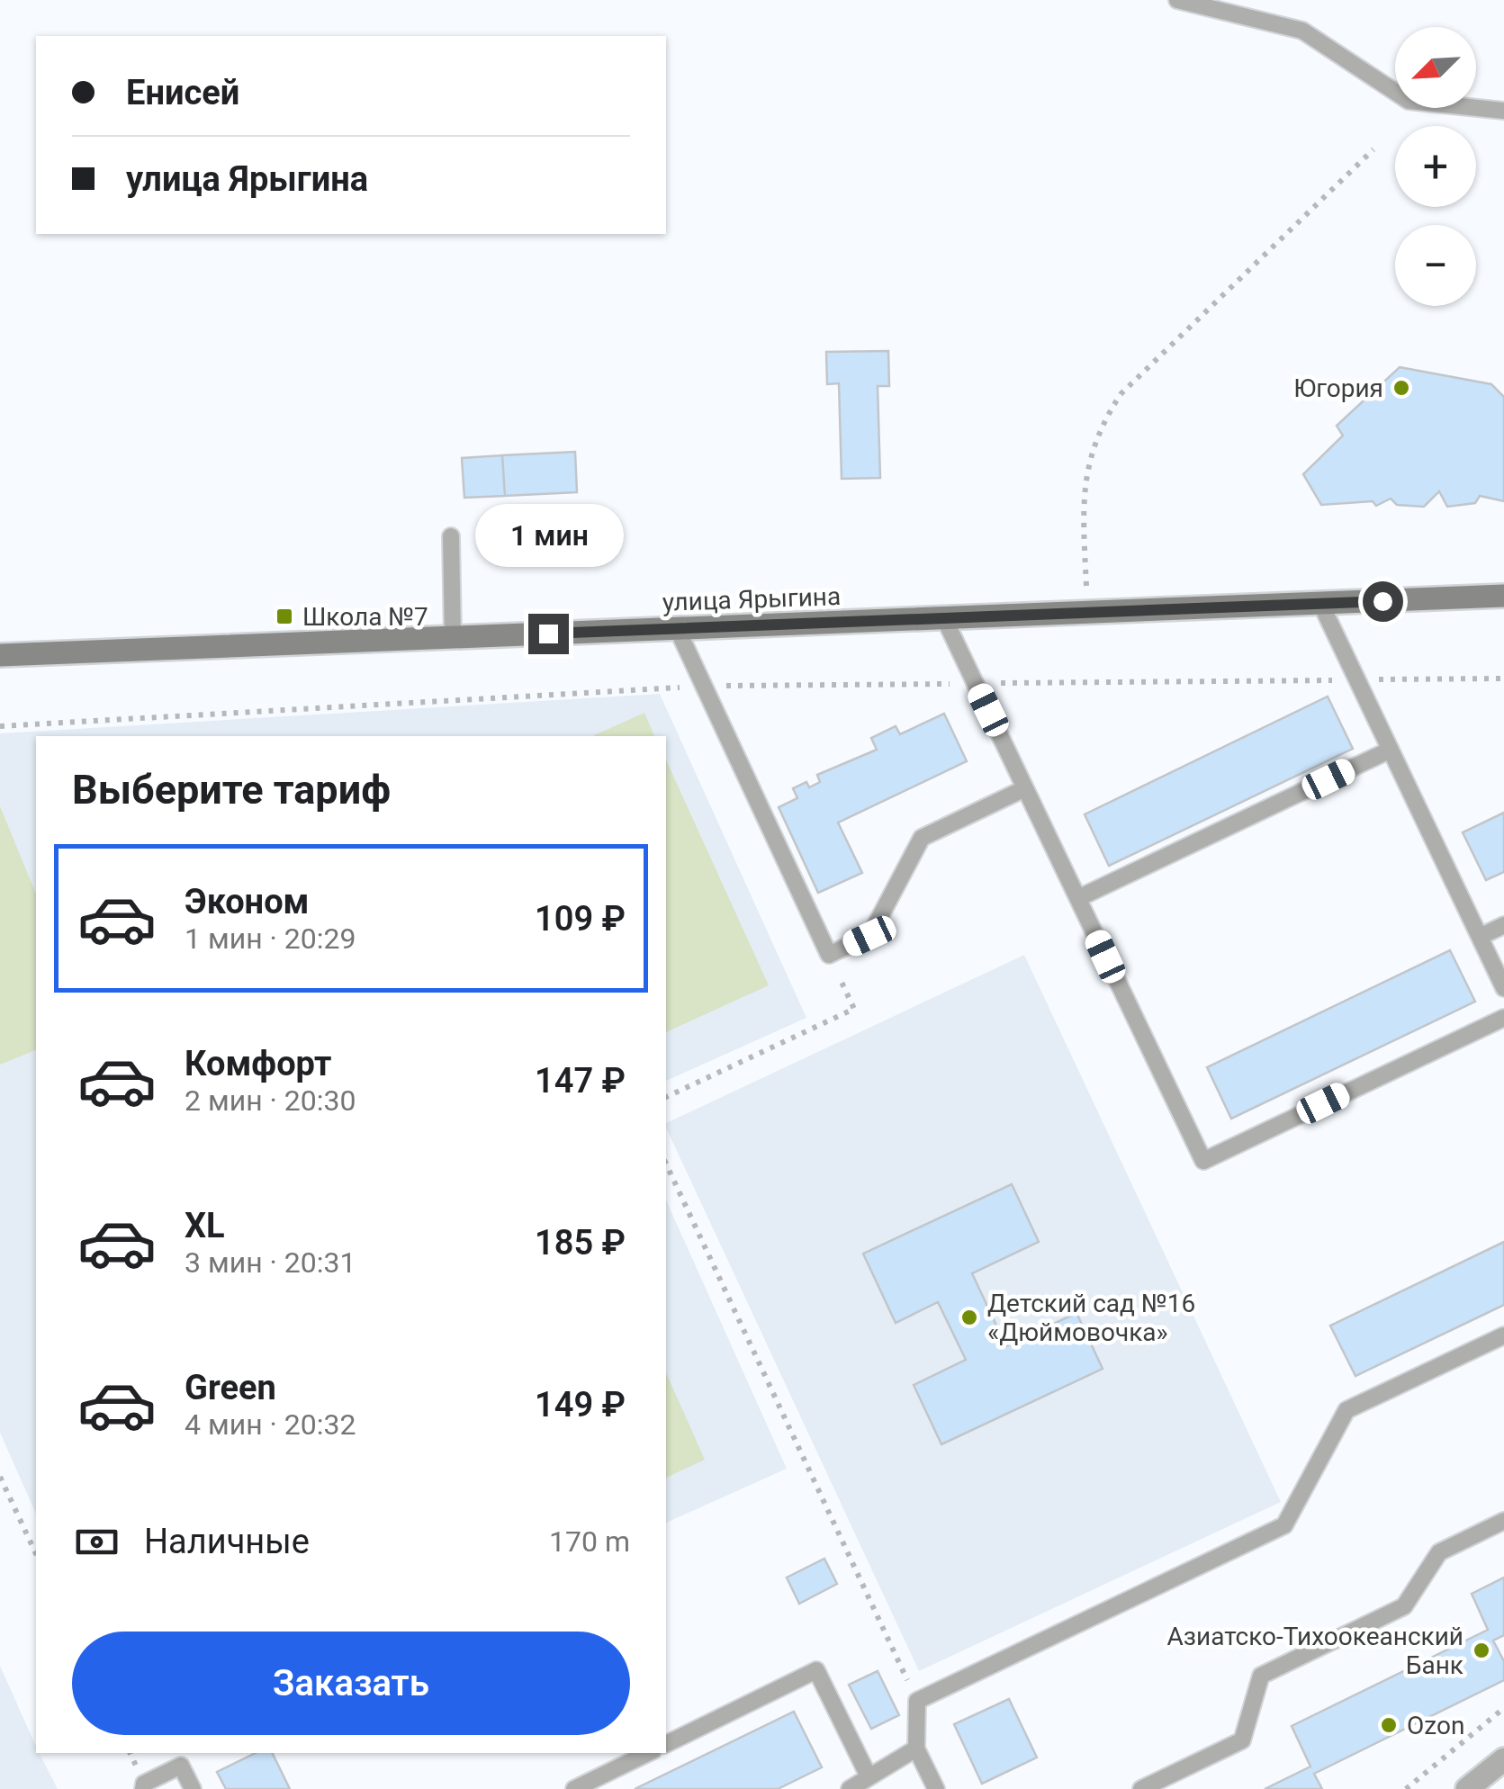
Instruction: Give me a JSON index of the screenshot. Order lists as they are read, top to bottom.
{
  "streets": {
    "street": ["улица Ярыгина"]
  },
  "places": {
    "other": [
      "Югория",
      "Детский сад №16 «Дюймовочка»",
      "Азиатско-Тихоокеанский Банк",
      "Ozon"
    ],
    "transit": ["Школа №7"]
  },
  "north": "bottom left",
  "page": {
    "map_buttons": ["+", "−"],
    "banner": ["Енисей", "улица Ярыгина"],
    "bubble": "1 мин",
    "heading": "Выберите тариф",
    "list": [
      {
        "name": "Эконом",
        "note": "1 мин · 20:29",
        "value": "109 ₽"
      },
      {
        "name": "Комфорт",
        "note": "2 мин · 20:30",
        "value": "147 ₽"
      },
      {
        "name": "XL",
        "note": "3 мин · 20:31",
        "value": "185 ₽"
      },
      {
        "name": "Green",
        "note": "4 мин · 20:32",
        "value": "149 ₽"
      }
    ],
    "pay": ["Наличные", "170 m"],
    "buttons": "Заказать"
  }
}
